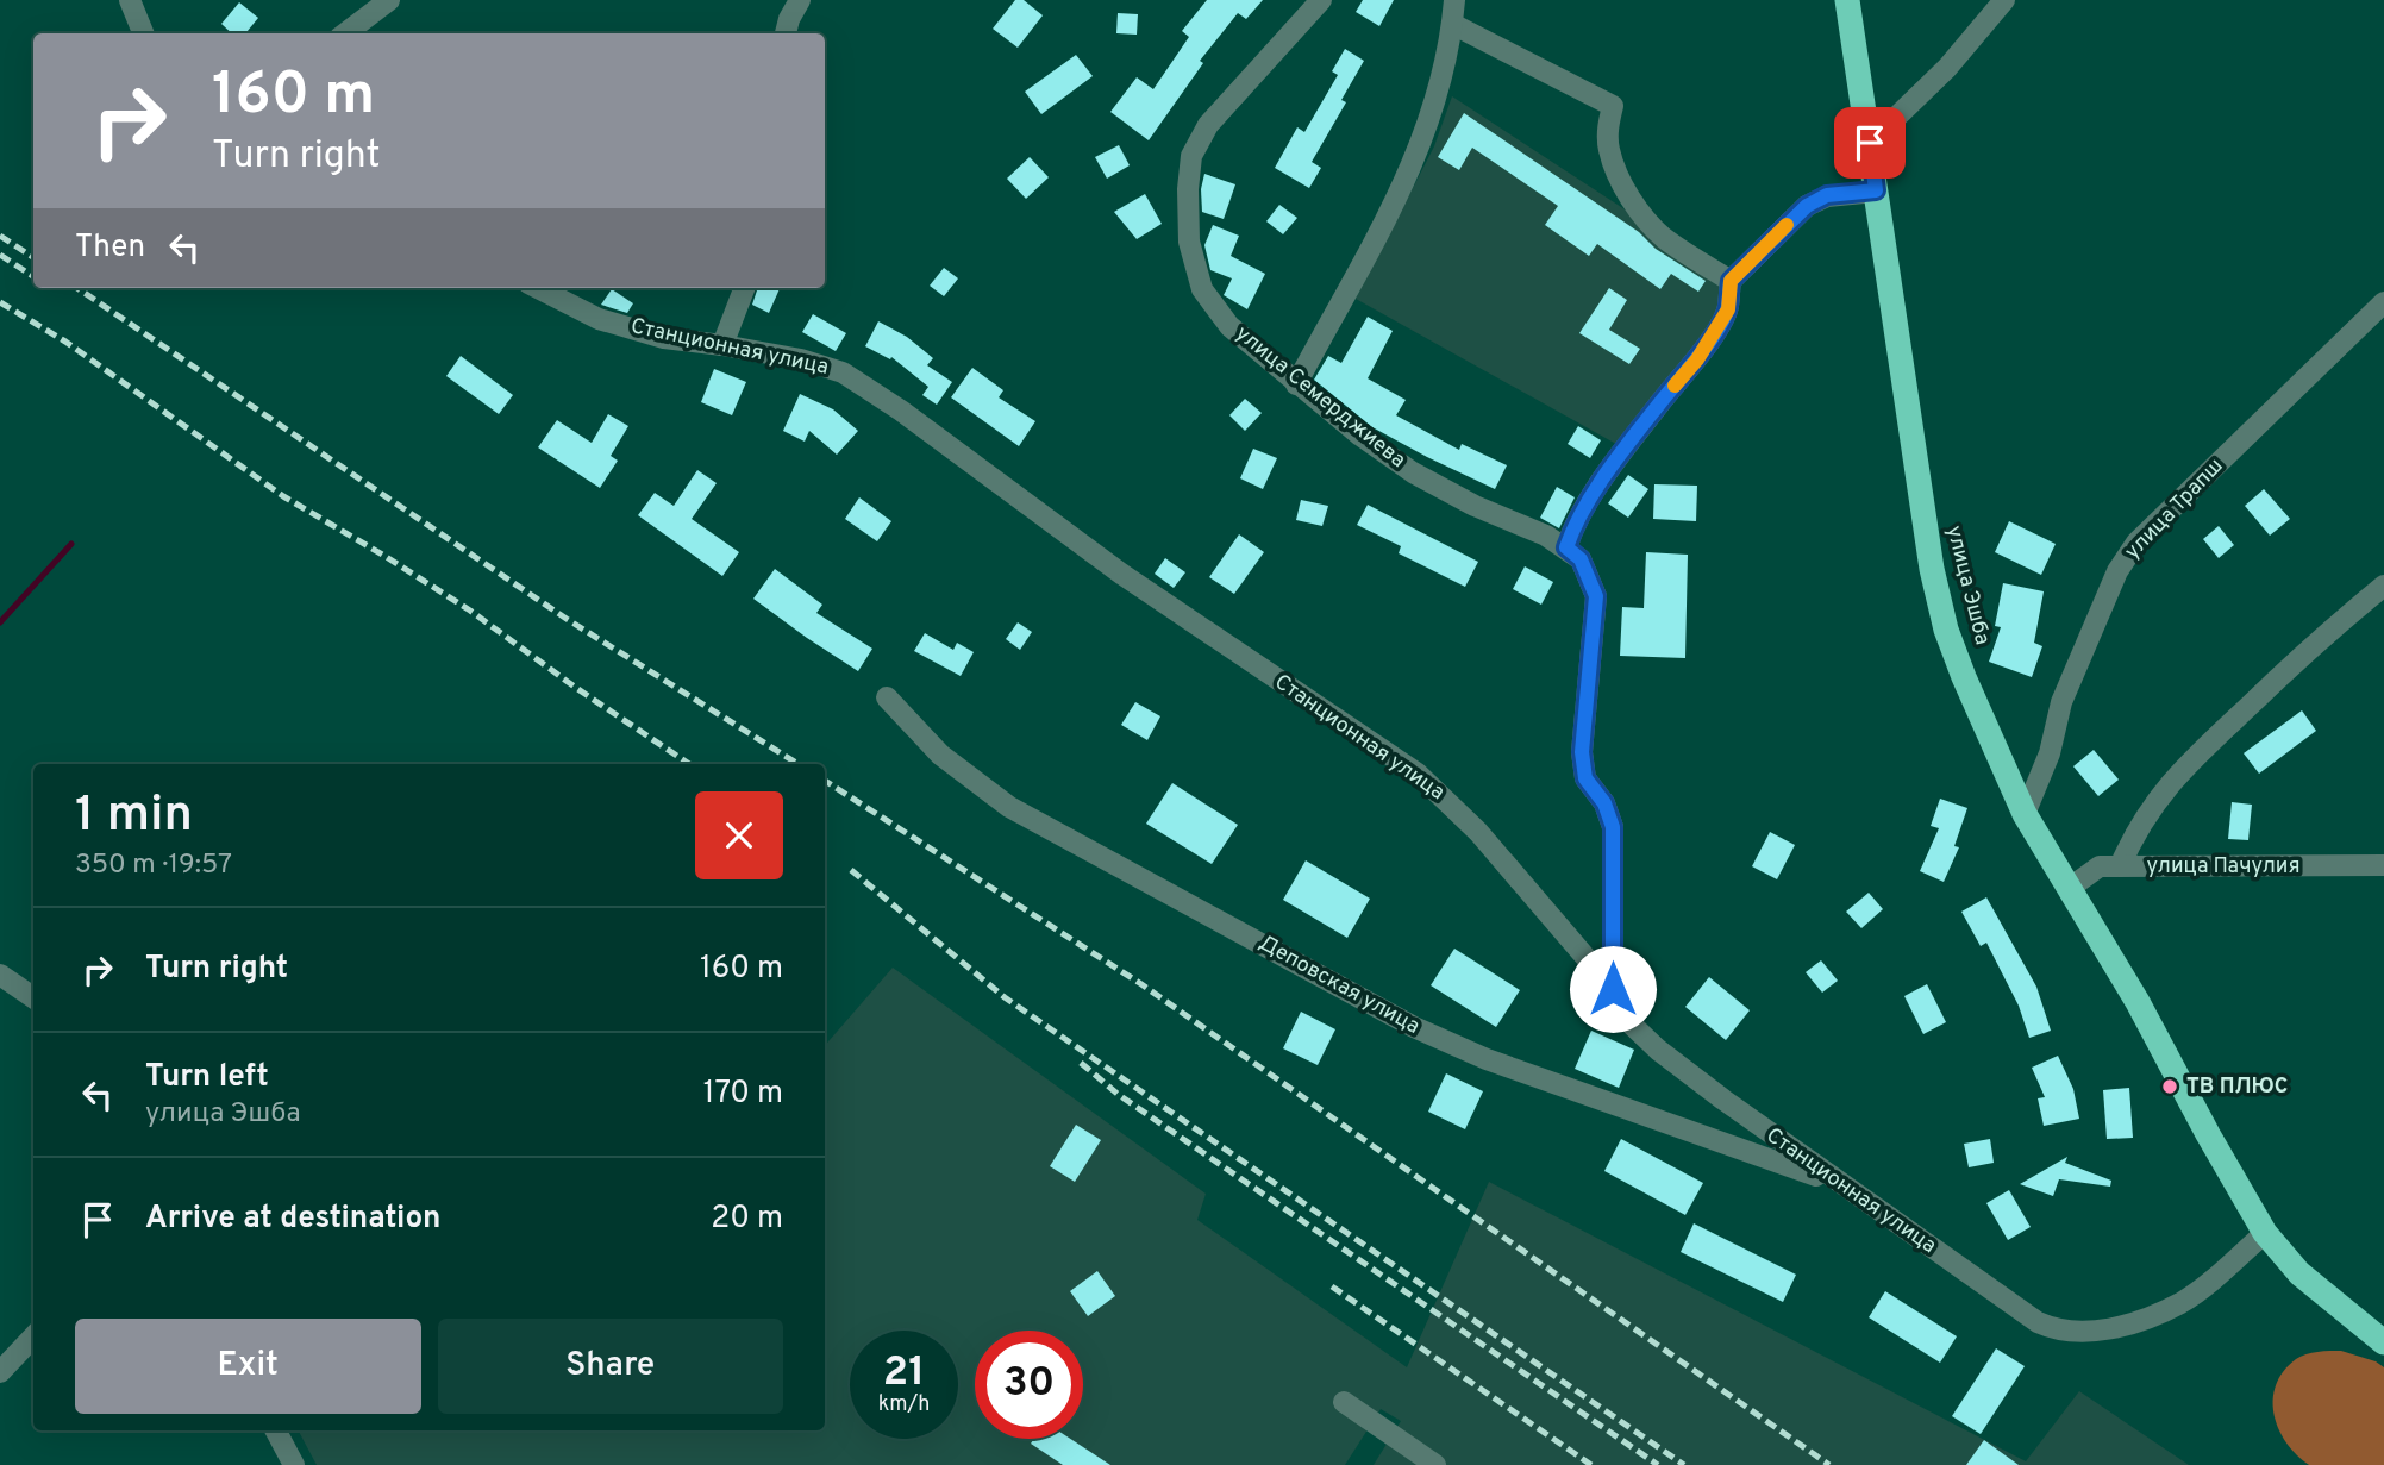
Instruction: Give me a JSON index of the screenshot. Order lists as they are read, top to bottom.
{
  "streets": {
    "highway": ["улица Эшба"],
    "street": [
      "Станционная улица",
      "улица Семерджиева",
      "улица Трапш",
      "улица Пачулия",
      "Деповская улица"
    ]
  },
  "crossings": [
    ["Станционная улица", "улица Семерджиева"],
    ["Станционная улица", "улица Эшба"],
    ["Станционная улица", "Деповская улица"],
    ["улица Трапш", "улица Эшба"],
    ["улица Эшба", "улица Пачулия"]
  ],
  "places": ["ТВ ПЛЮС"],
  "page": {
    "turn": ["160 m", "Turn right"],
    "then": "Then",
    "heading": ["1 min", "350 m · 19:57"],
    "list": [
      {
        "name": "Turn right",
        "value": "160 m"
      },
      {
        "name": "Turn left",
        "note": "улица Эшба",
        "value": "170 m"
      },
      {
        "name": "Arrive at destination",
        "value": "20 m"
      }
    ],
    "buttons": ["Exit", "Share"],
    "speed": "21 km/h",
    "limit": "30"
  }
}
